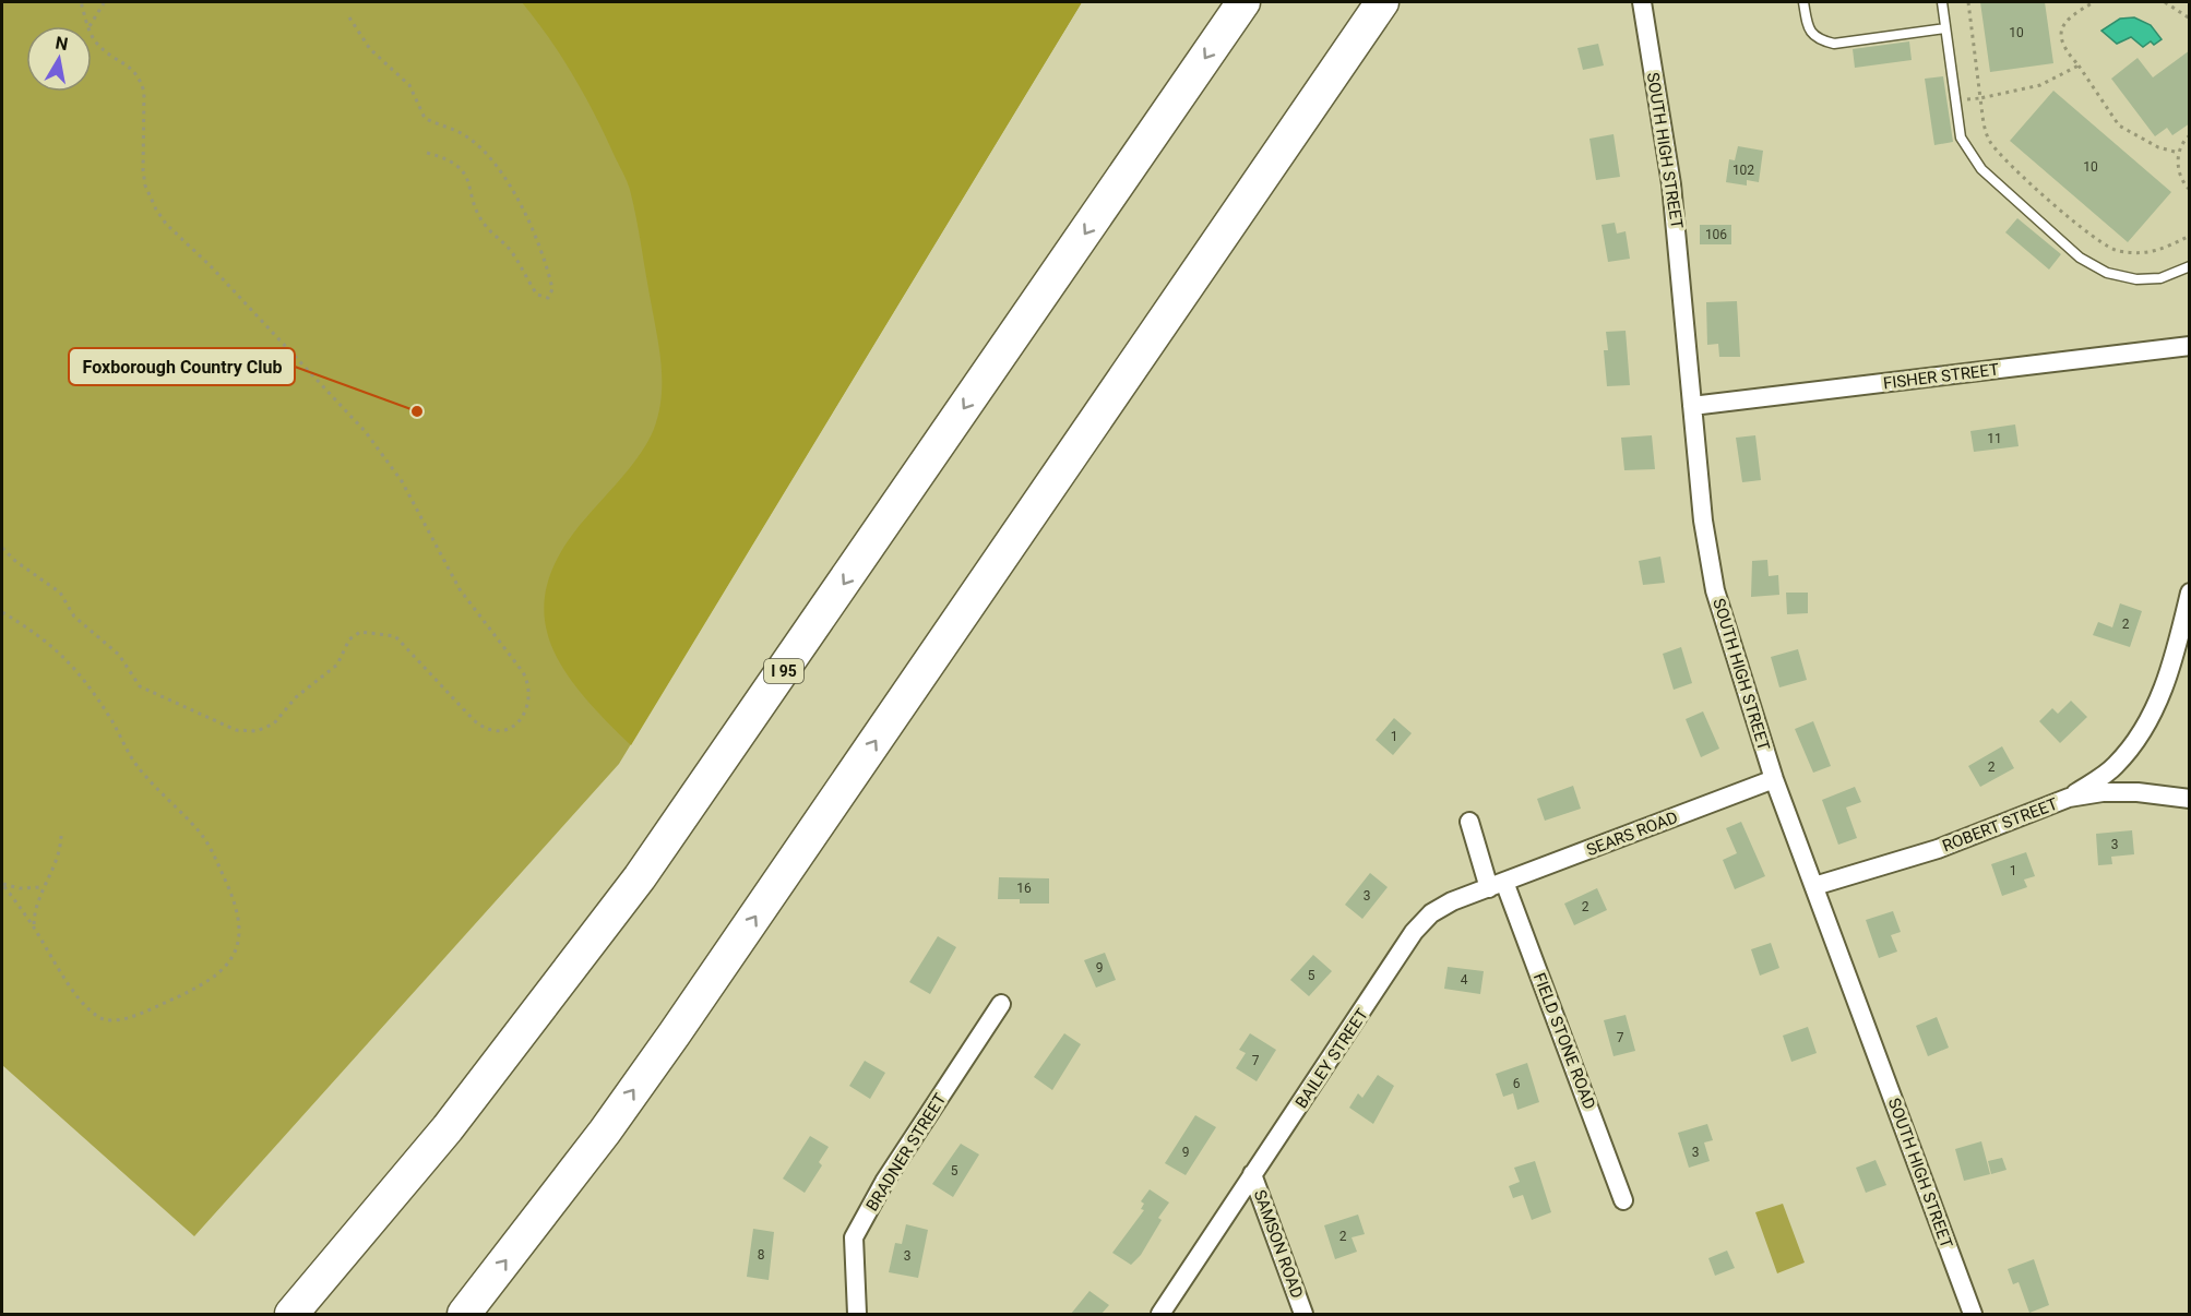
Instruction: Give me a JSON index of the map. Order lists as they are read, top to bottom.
{
  "streets": {
    "highway": ["I 95"],
    "street": [
      "SOUTH HIGH STREET",
      "FISHER STREET",
      "ROBERT STREET",
      "SEARS ROAD",
      "FIELD STONE ROAD",
      "BAILEY STREET",
      "BRADNER STREET",
      "SAMSON ROAD"
    ]
  },
  "crossings": [
    ["SOUTH HIGH STREET", "FISHER STREET"],
    ["SOUTH HIGH STREET", "ROBERT STREET"],
    ["SOUTH HIGH STREET", "SEARS ROAD"],
    ["SEARS ROAD", "FIELD STONE ROAD"],
    ["SEARS ROAD", "BAILEY STREET"],
    ["FIELD STONE ROAD", "BAILEY STREET"],
    ["BAILEY STREET", "SAMSON ROAD"]
  ],
  "places": ["Foxborough Country Club"],
  "house_numbers": [
    "10",
    "10",
    "102",
    "106",
    "11",
    "2",
    "1",
    "2",
    "3",
    "1",
    "16",
    "3",
    "2",
    "9",
    "5",
    "4",
    "7",
    "7",
    "6",
    "9",
    "3",
    "5",
    "2",
    "8",
    "3"
  ],
  "north": "top"
}
